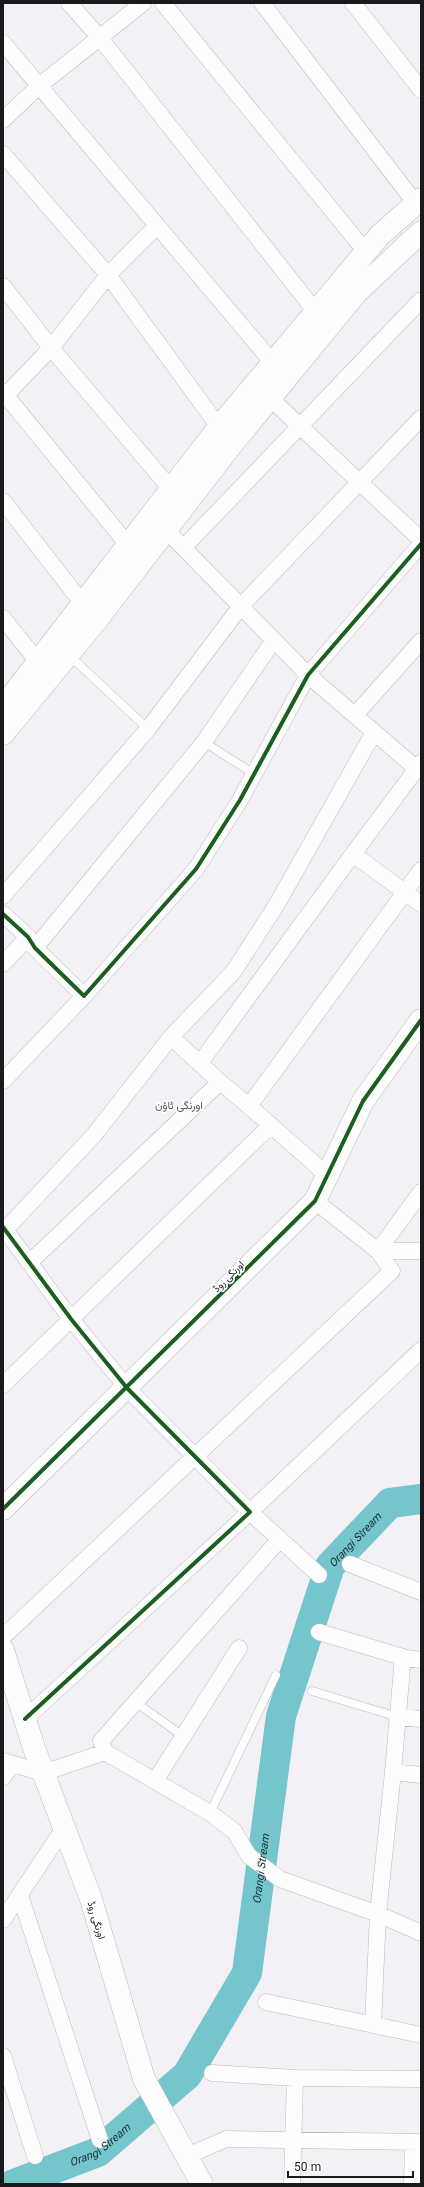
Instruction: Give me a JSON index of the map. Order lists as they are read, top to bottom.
{
  "streets": {
    "main road": ["اورنگی روڈ"]
  },
  "districts": ["اورنگی ٹاؤن"],
  "water": ["Orangi Stream"],
  "scale_bar": "50 m"
}
